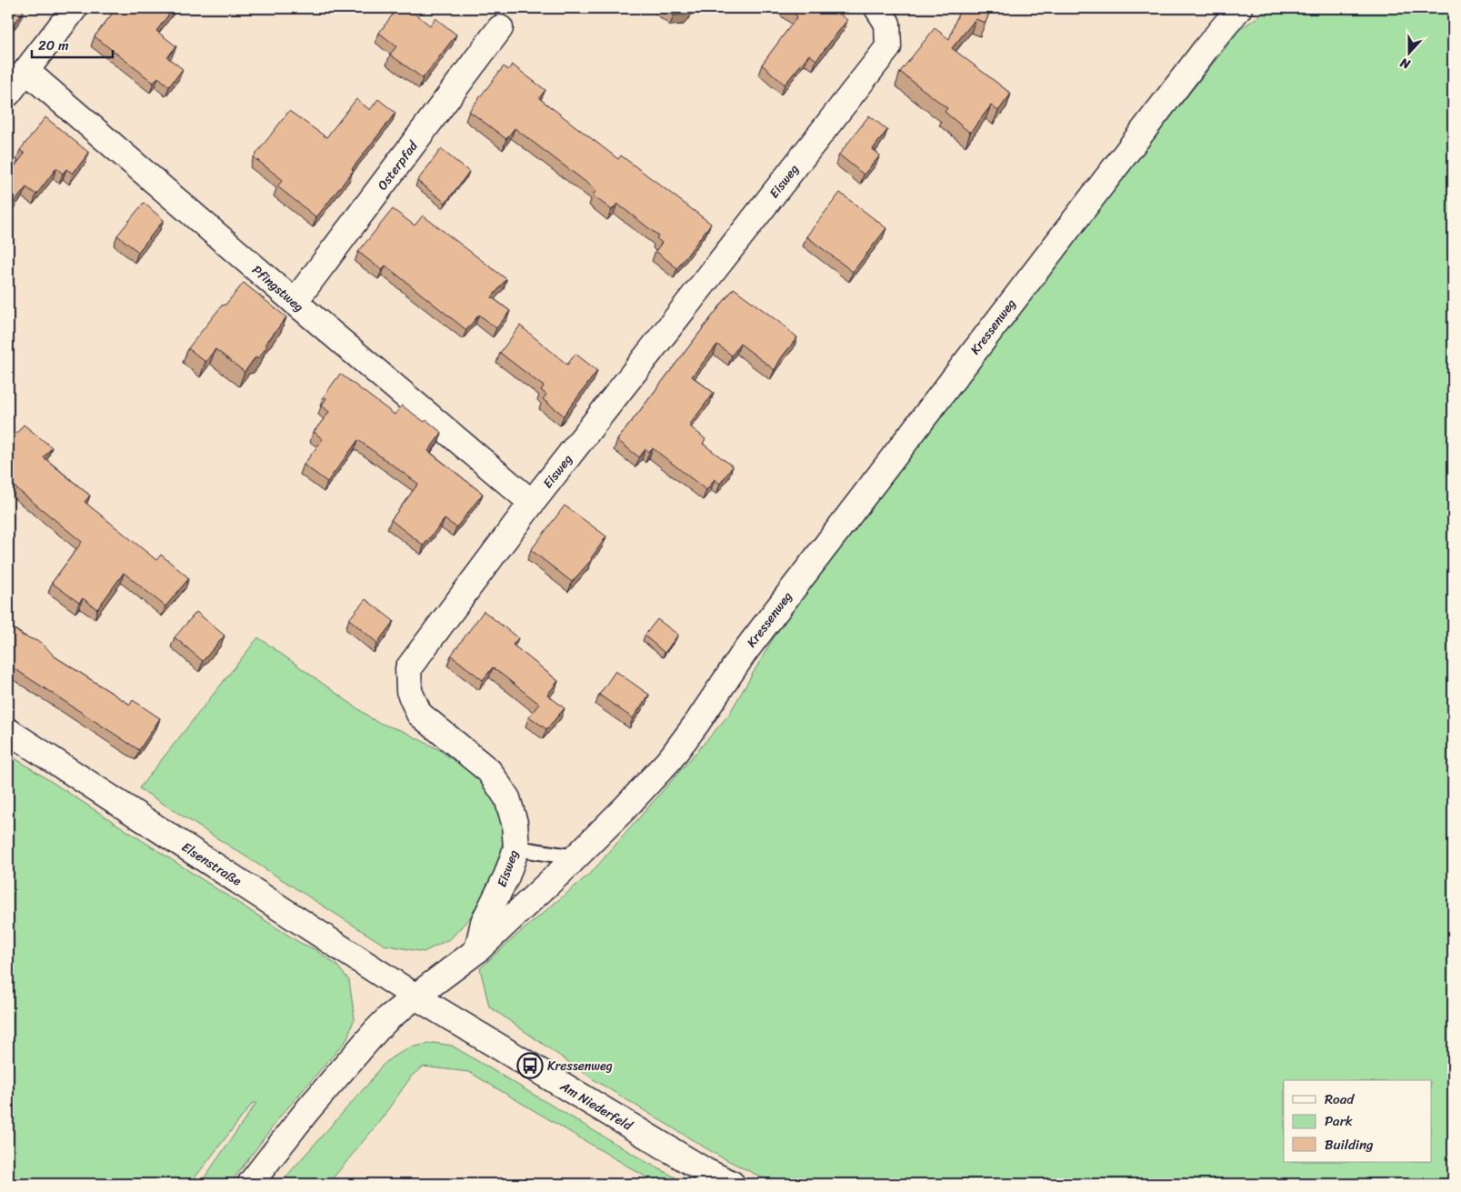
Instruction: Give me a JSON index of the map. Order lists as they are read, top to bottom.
{
  "streets": {
    "street": [
      "Osterpfad",
      "Eisweg",
      "Pfingstweg",
      "Kressenweg",
      "Elsenstraße",
      "Am Niederfeld"
    ]
  },
  "crossings": [
    ["Osterpfad", "Pfingstweg"],
    ["Eisweg", "Pfingstweg"],
    ["Eisweg", "Kressenweg"],
    ["Kressenweg", "Elsenstraße"],
    ["Kressenweg", "Am Niederfeld"],
    ["Elsenstraße", "Am Niederfeld"]
  ],
  "places": {
    "bus stop": ["Kressenweg"]
  },
  "legend": ["Road", "Park", "Building"],
  "scale_bar": "20 m",
  "north": "bottom"
}
